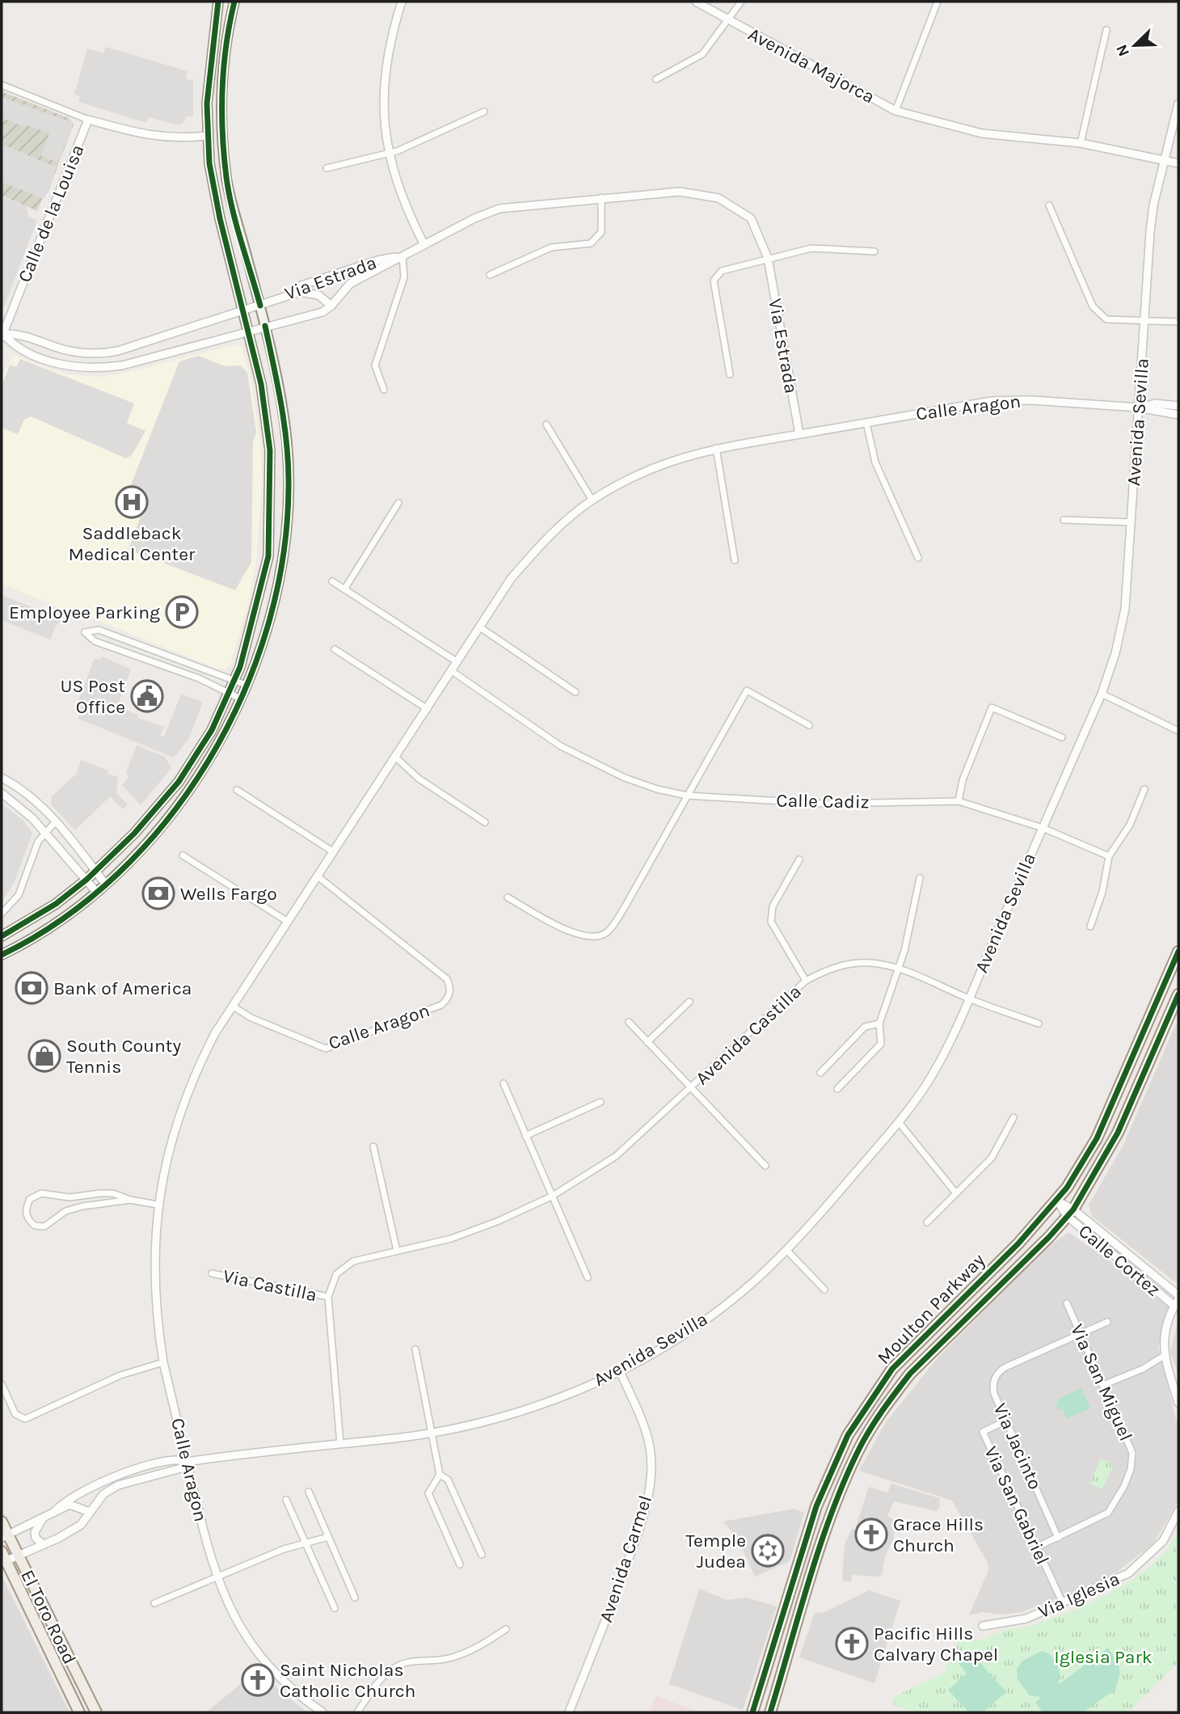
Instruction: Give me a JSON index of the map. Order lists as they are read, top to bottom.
{
  "streets": {
    "main road": ["Moulton Parkway", "El Toro Road"],
    "street": [
      "Avenida Majorca",
      "Calle de la Louisa",
      "Via Estrada",
      "Calle Aragon",
      "Avenida Sevilla",
      "Calle Cadiz",
      "Avenida Castilla",
      "Calle Cortez",
      "Via Castilla",
      "Via San Miguel",
      "Via Jacinto",
      "Via San Gabriel",
      "Avenida Carmel",
      "Via Iglesia"
    ]
  },
  "crossings": [
    ["Avenida Majorca", "Avenida Sevilla"],
    ["Calle de la Louisa", "Via Estrada"],
    ["Via Estrada", "Calle Aragon"],
    ["Calle Aragon", "Avenida Sevilla"],
    ["Calle Aragon", "Calle Cadiz"],
    ["Avenida Sevilla", "Calle Cadiz"],
    ["Avenida Sevilla", "Avenida Castilla"],
    ["Avenida Sevilla", "Avenida Carmel"],
    ["Avenida Sevilla", "El Toro Road"],
    ["Avenida Castilla", "Via Castilla"],
    ["Calle Cortez", "Moulton Parkway"],
    ["Via San Miguel", "Via Jacinto"],
    ["Via San Miguel", "Via San Gabriel"],
    ["Via Jacinto", "Via San Gabriel"],
    ["Via San Gabriel", "Via Iglesia"]
  ],
  "parks": ["Iglesia Park"],
  "places": {
    "hospital": ["Saddleback Medical Center"],
    "parking": ["Employee Parking"],
    "public building": ["US Post Office"],
    "bank": ["Wells Fargo", "Bank of America"],
    "shop": ["South County Tennis"],
    "church": ["Grace Hills Church", "Pacific Hills Calvary Chapel", "Saint Nicholas Catholic Church"],
    "synagogue": ["Temple Judea"]
  },
  "north": "bottom left"
}
